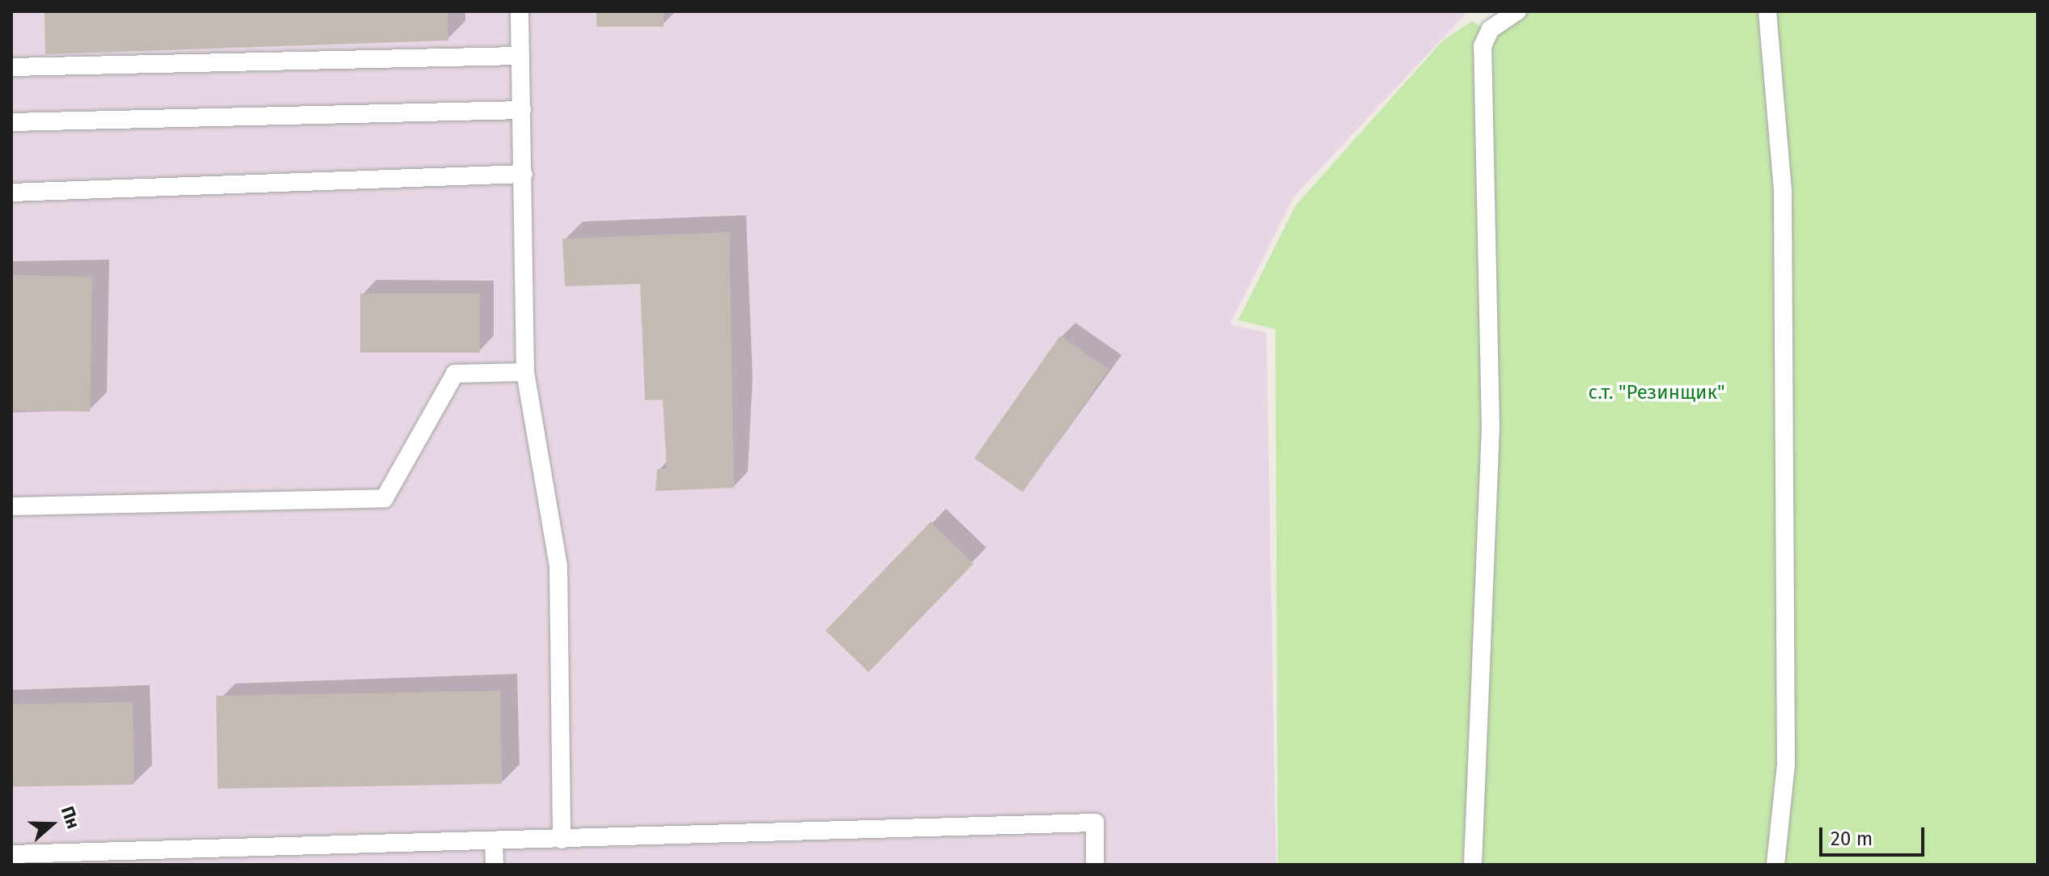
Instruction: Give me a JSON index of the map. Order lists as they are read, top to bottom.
{
  "parks": ["с.т. \"Резинщик\""],
  "scale_bar": "20 m",
  "north": "right"
}
